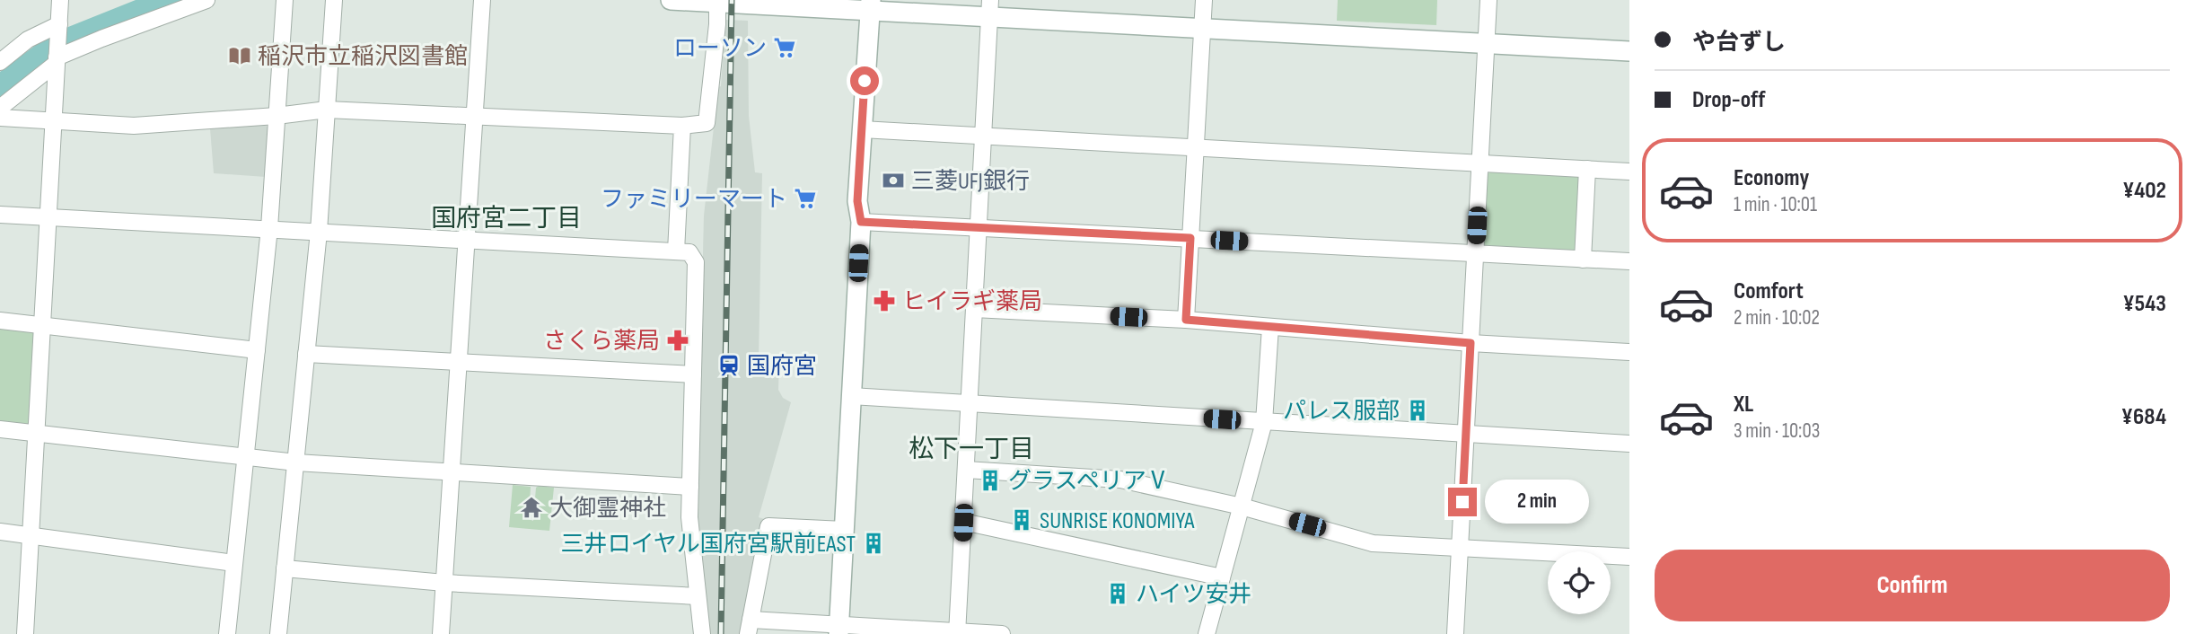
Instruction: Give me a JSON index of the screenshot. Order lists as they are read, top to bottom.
{
  "districts": ["国府宮二丁目", "松下一丁目"],
  "places": {
    "supermarket": ["ローソン", "ファミリーマート"],
    "library": ["稲沢市立稲沢図書館"],
    "bank": ["三菱UFJ銀行"],
    "pharmacy": ["ヒイラギ薬局", "さくら薬局"],
    "station": ["国府宮"],
    "building": [
      "パレス服部",
      "グラスペリアⅤ",
      "SUNRISE KONOMIYA",
      "三井ロイヤル国府宮駅前EAST",
      "ハイツ安井"
    ],
    "temple": ["大御霊神社"]
  },
  "page": {
    "banner": ["や台ずし", "Drop-off"],
    "list": [
      {
        "name": "Economy",
        "note": "1 min · 10:01",
        "value": "¥402"
      },
      {
        "name": "Comfort",
        "note": "2 min · 10:02",
        "value": "¥543"
      },
      {
        "name": "XL",
        "note": "3 min · 10:03",
        "value": "¥684"
      }
    ],
    "bubble": "2 min",
    "buttons": "Confirm"
  }
}
